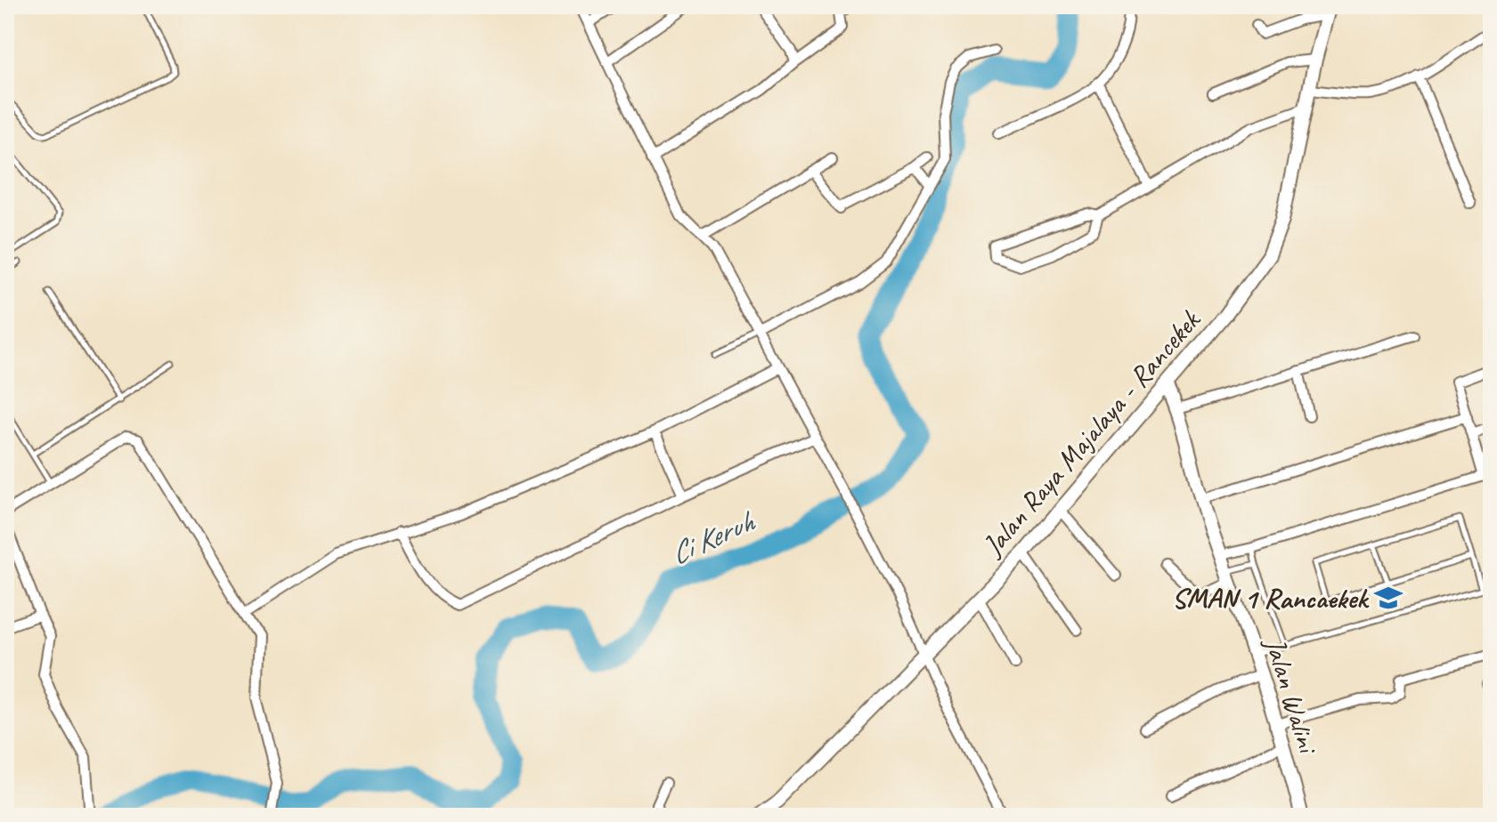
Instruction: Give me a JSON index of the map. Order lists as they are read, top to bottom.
{
  "streets": {
    "main road": ["Jalan Raya Majalaya - Rancekek", "Jalan Walini"]
  },
  "crossings": [
    ["Jalan Raya Majalaya - Rancekek", "Jalan Walini"]
  ],
  "water": ["Ci Keruh"],
  "places": {
    "school or university": ["SMAN 1 Rancaekek"]
  }
}
